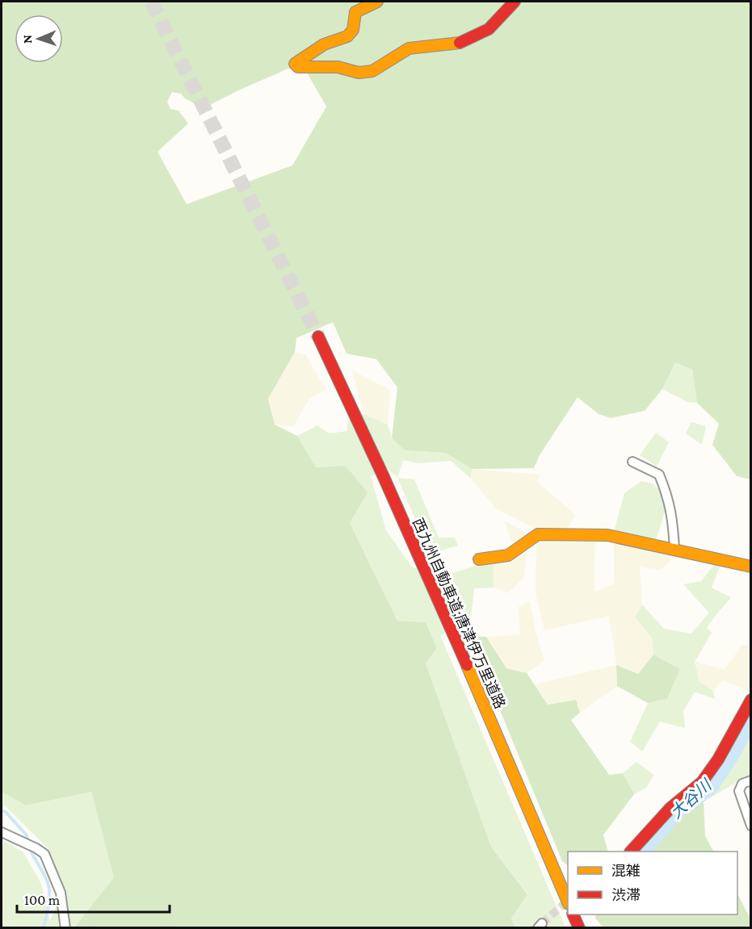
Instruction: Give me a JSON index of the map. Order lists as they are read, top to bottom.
{
  "streets": {
    "main road": ["西九州自動車道;唐津伊万里道路"]
  },
  "water": ["大谷川"],
  "legend": ["混雑", "渋滞"],
  "scale_bar": "100 m",
  "north": "left"
}
